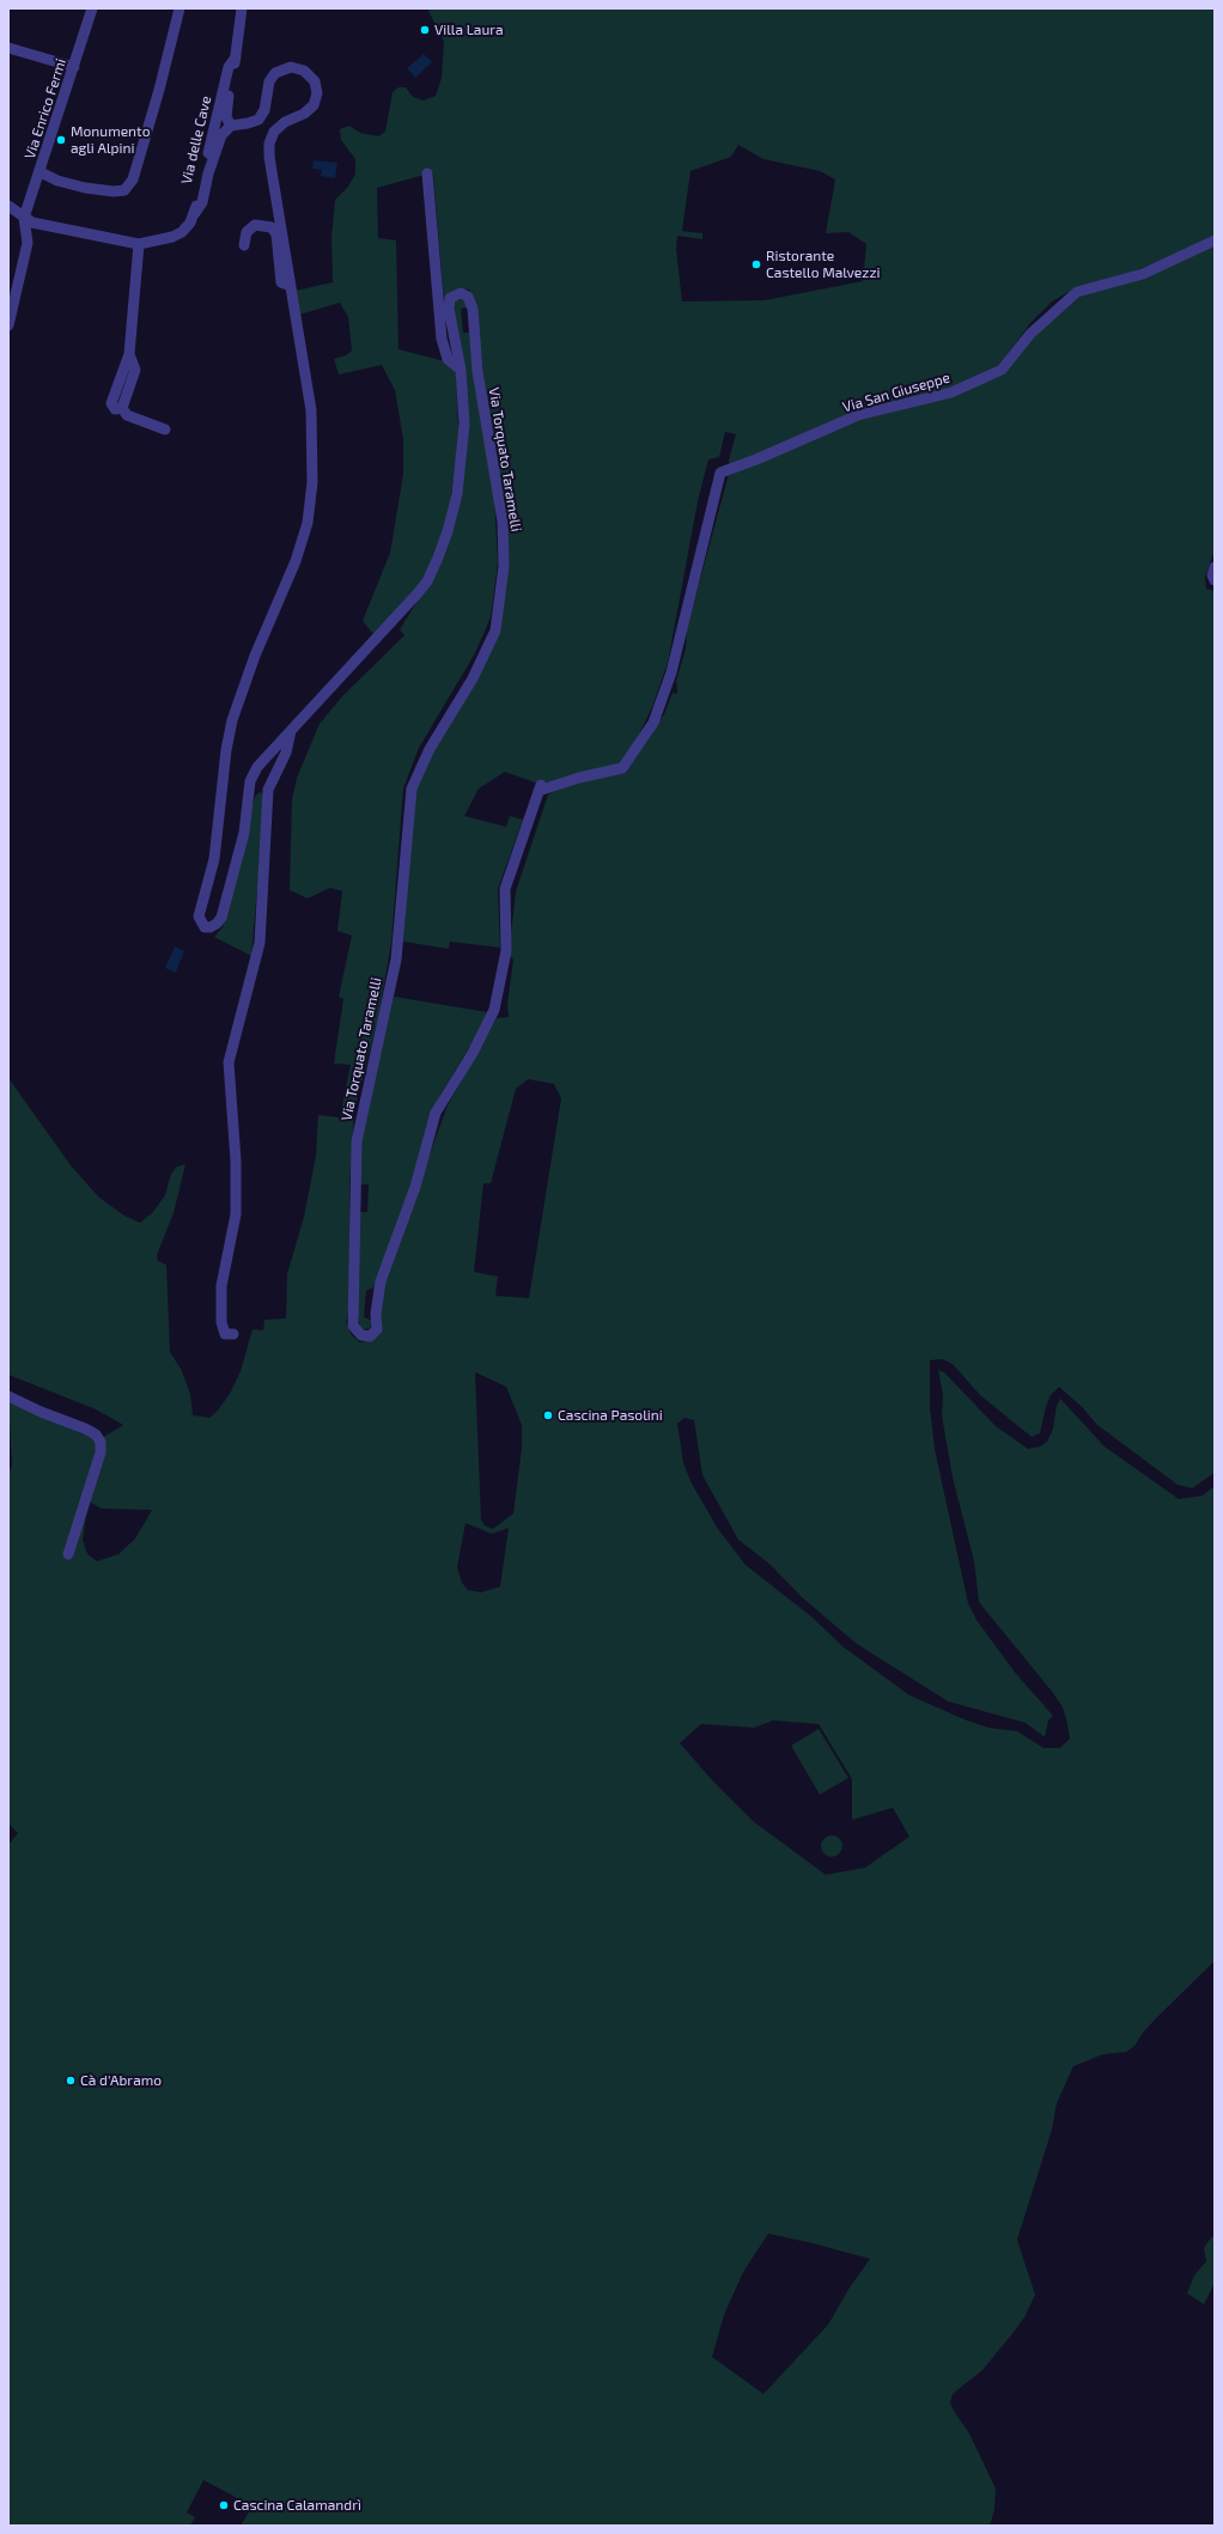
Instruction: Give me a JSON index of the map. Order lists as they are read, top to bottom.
{
  "streets": {
    "street": [
      "Via Enrico Fermi",
      "Via delle Cave",
      "Via San Giuseppe",
      "Via Torquato Taramelli"
    ]
  },
  "crossings": [
    ["Via Enrico Fermi", "Via delle Cave"],
    ["Via San Giuseppe", "Via Torquato Taramelli"]
  ],
  "places": [
    "Villa Laura",
    "Monumento agli Alpini",
    "Ristorante Castello Malvezzi",
    "Cascina Pasolini",
    "Cà d'Abramo",
    "Cascina Calamandrì"
  ]
}
